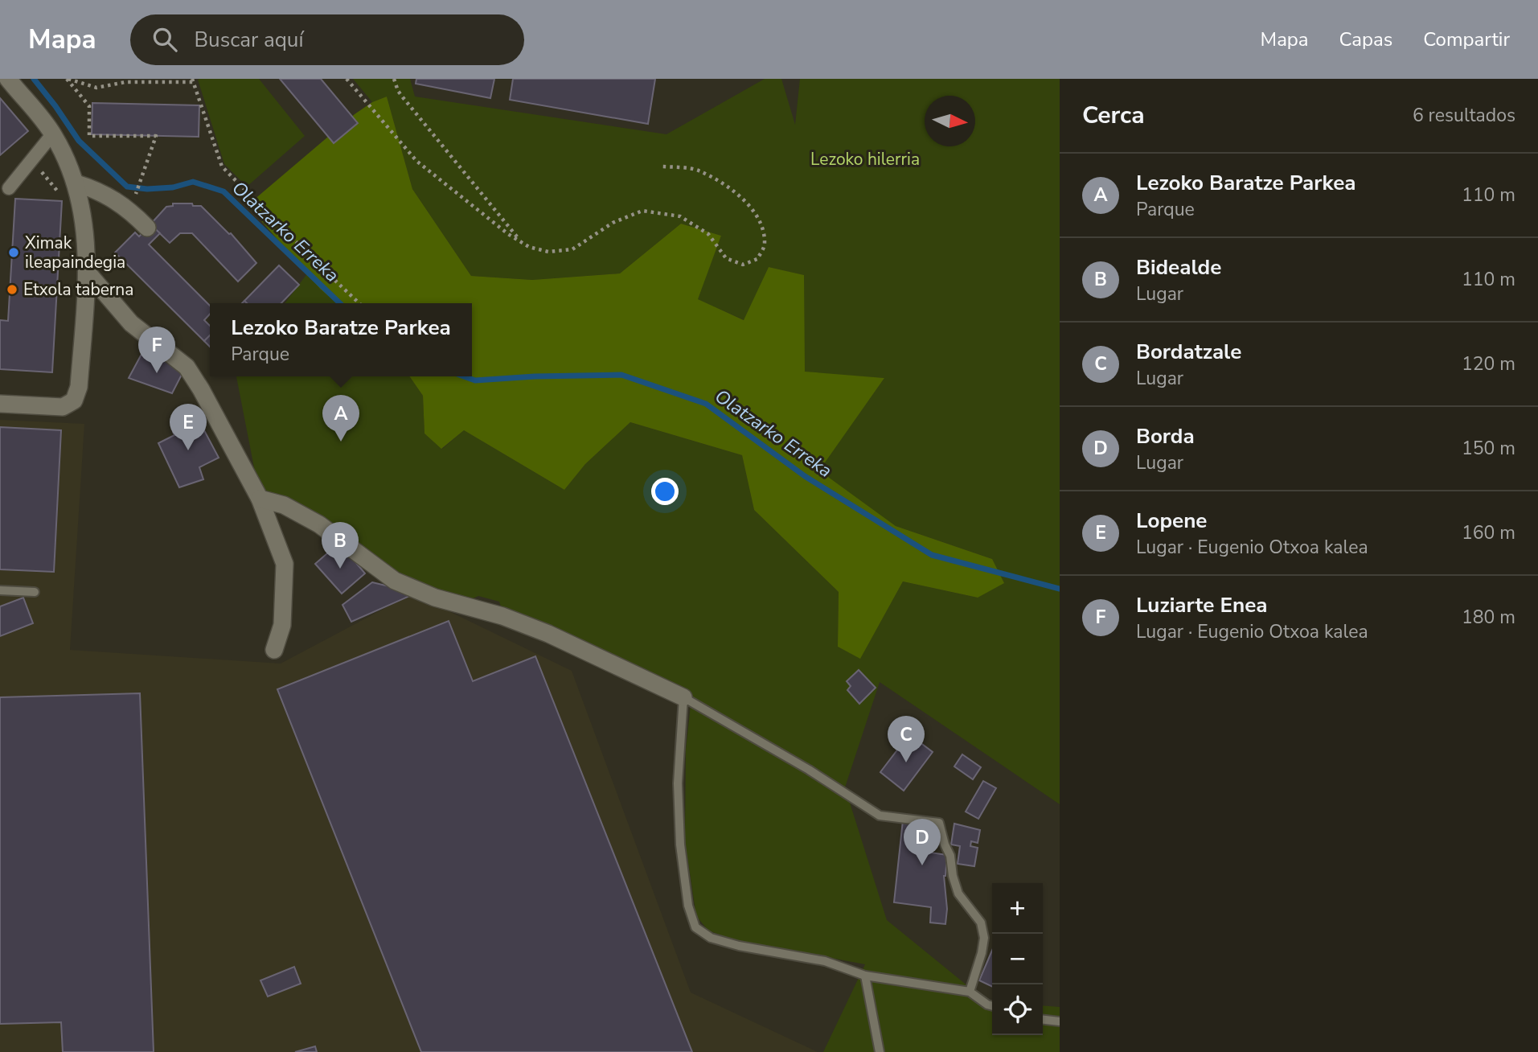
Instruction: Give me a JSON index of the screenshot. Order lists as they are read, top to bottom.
{
  "water": ["Olatzarko Erreka"],
  "parks": ["Lezoko hilerria"],
  "places": ["Ximak ileapaindegia", "Etxola taberna"],
  "north": "right",
  "page": {
    "header": "Mapa",
    "search": "Buscar aquí",
    "nav": ["Mapa", "Capas", "Compartir"],
    "heading": ["Cerca", "6 resultados"],
    "list": [
      {
        "mark": "A",
        "name": "Lezoko Baratze Parkea",
        "note": "Parque",
        "value": "110 m"
      },
      {
        "mark": "B",
        "name": "Bidealde",
        "note": "Lugar",
        "value": "110 m"
      },
      {
        "mark": "C",
        "name": "Bordatzale",
        "note": "Lugar",
        "value": "120 m"
      },
      {
        "mark": "D",
        "name": "Borda",
        "note": "Lugar",
        "value": "150 m"
      },
      {
        "mark": "E",
        "name": "Lopene",
        "note": "Lugar · Eugenio Otxoa kalea",
        "value": "160 m"
      },
      {
        "mark": "F",
        "name": "Luziarte Enea",
        "note": "Lugar · Eugenio Otxoa kalea",
        "value": "180 m"
      }
    ],
    "popup": ["Lezoko Baratze Parkea", "Parque"],
    "pins": [
      "F",
      "A",
      "E",
      "B",
      "C",
      "D"
    ],
    "map_buttons": ["+", "−"]
  }
}
